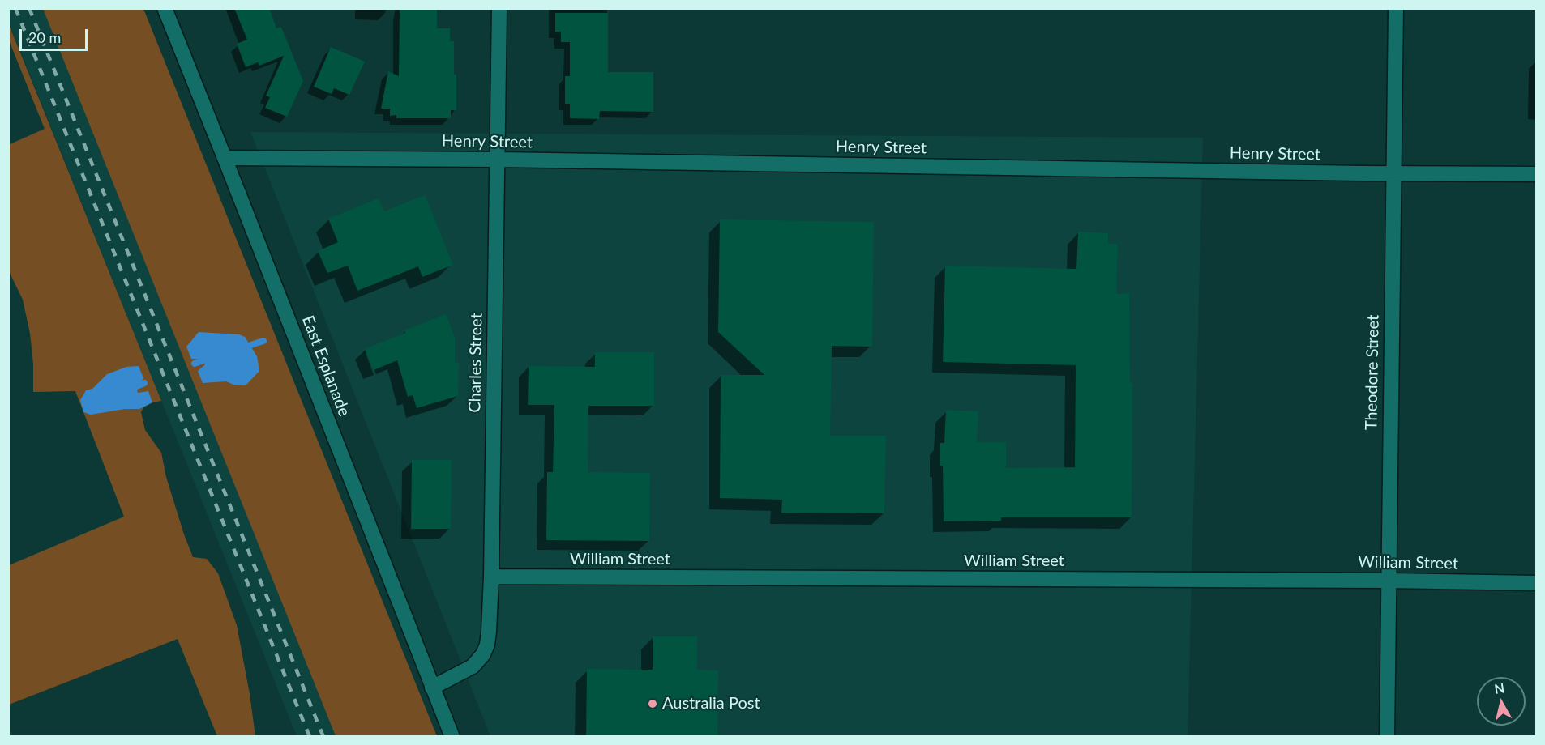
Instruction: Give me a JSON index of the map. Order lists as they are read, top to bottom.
{
  "streets": {
    "street": [
      "Henry Street",
      "Charles Street",
      "East Esplanade",
      "Theodore Street",
      "William Street"
    ]
  },
  "crossings": [
    ["Henry Street", "Charles Street"],
    ["Henry Street", "East Esplanade"],
    ["Henry Street", "Theodore Street"],
    ["Charles Street", "East Esplanade"],
    ["Charles Street", "William Street"],
    ["Theodore Street", "William Street"]
  ],
  "places": ["Australia Post"],
  "scale_bar": "20 m",
  "north": "top"
}
